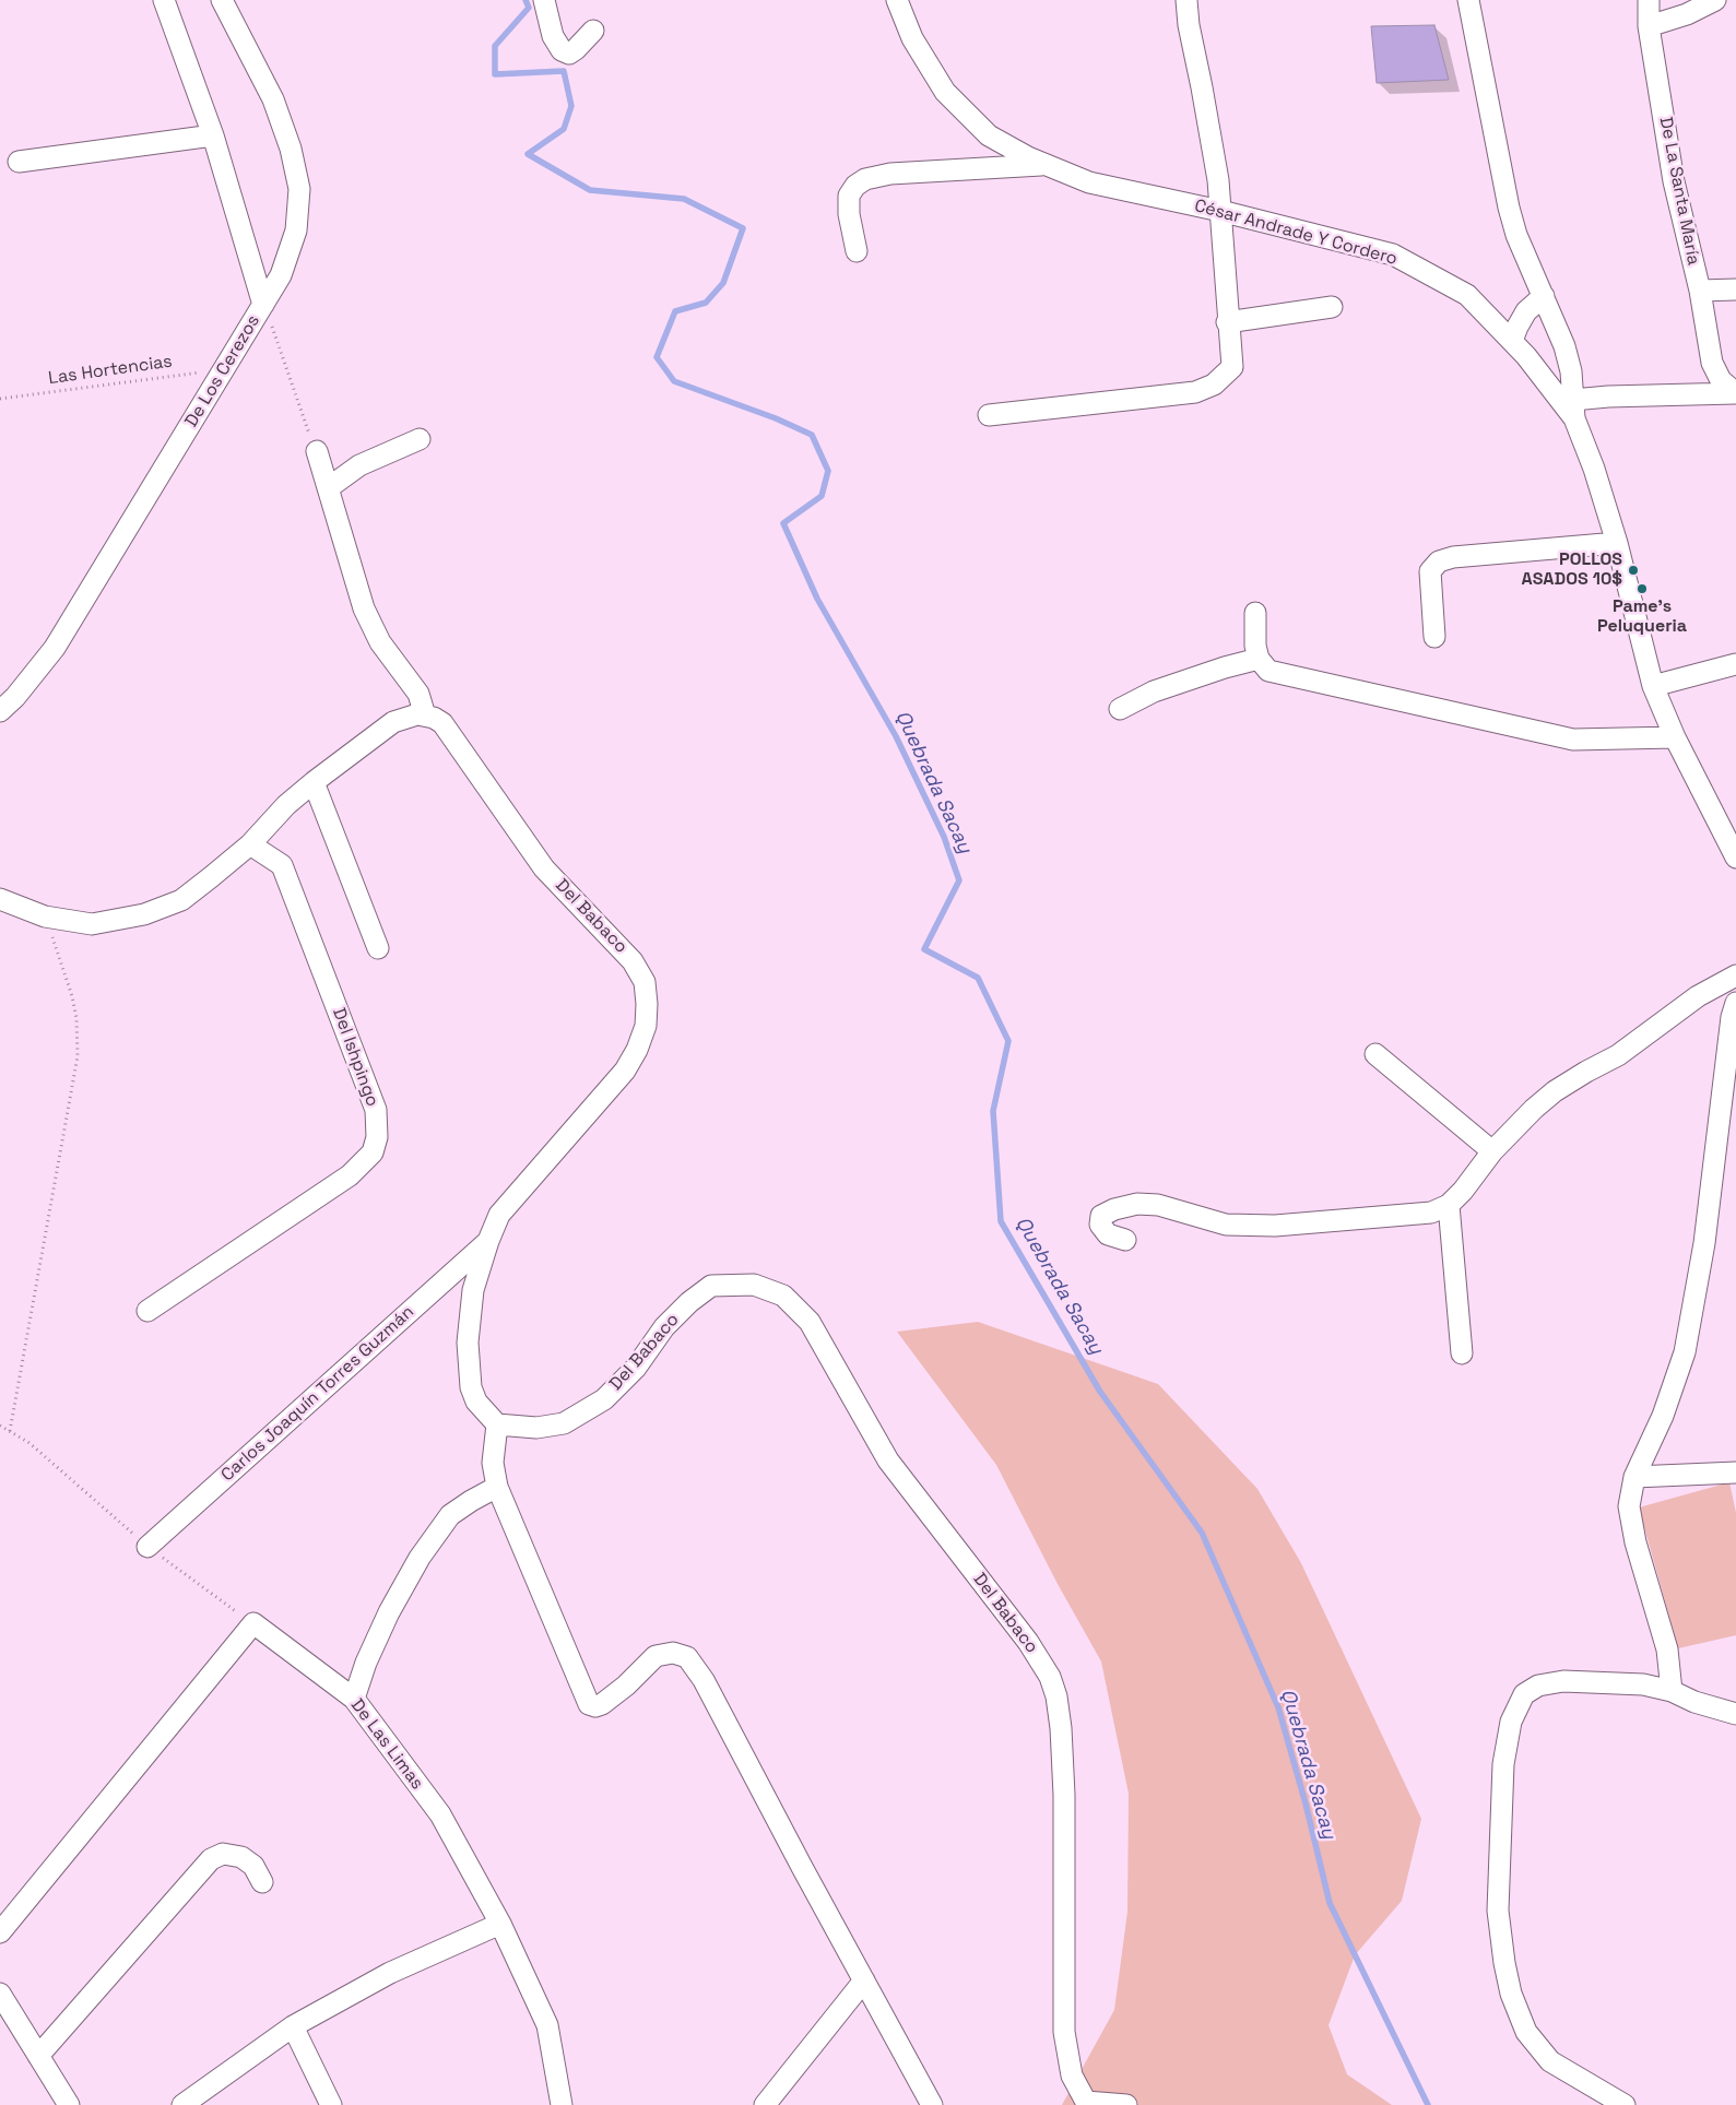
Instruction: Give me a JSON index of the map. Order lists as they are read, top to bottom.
{
  "streets": {
    "street": [
      "De La Santa María",
      "César Andrade Y Cordero",
      "De Los Cerezos",
      "Del Babaco",
      "Del Ishpingo",
      "Carlos Joaquín Torres Guzmán",
      "De Las Limas"
    ],
    "path": ["Las Hortencias"]
  },
  "crossings": [
    ["Las Hortencias", "De Los Cerezos"],
    ["Del Babaco", "Carlos Joaquín Torres Guzmán"]
  ],
  "water": ["Quebrada Sacay"],
  "places": ["POLLOS ASADOS 10$", "Pame's Peluqueria"]
}
